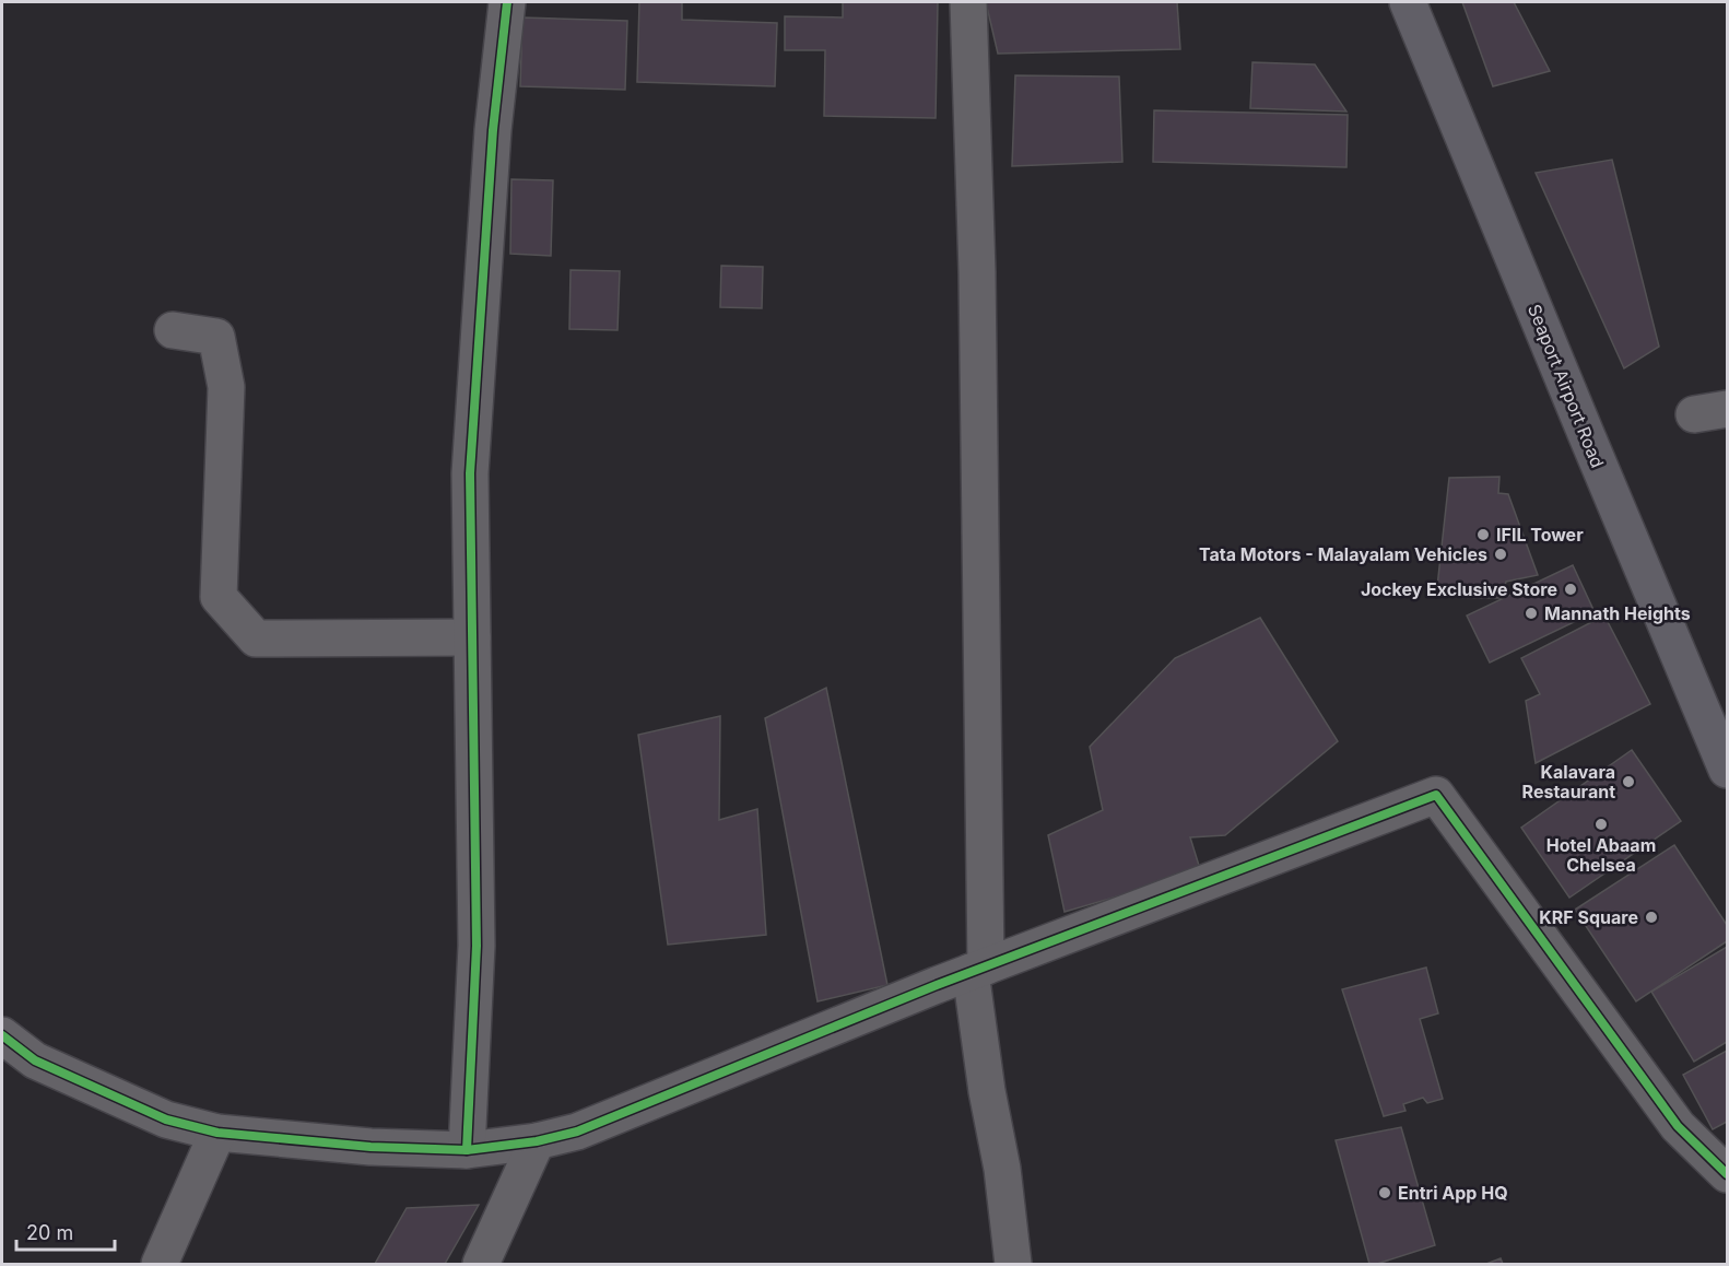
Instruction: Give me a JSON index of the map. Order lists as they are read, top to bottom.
{
  "streets": {
    "main road": ["Seaport Airport Road"]
  },
  "places": [
    "IFIL Tower",
    "Tata Motors - Malayalam Vehicles",
    "Jockey Exclusive Store",
    "Mannath Heights",
    "Kalavara Restaurant",
    "Hotel Abaam Chelsea",
    "KRF Square",
    "Entri App HQ"
  ],
  "scale_bar": "20 m"
}
